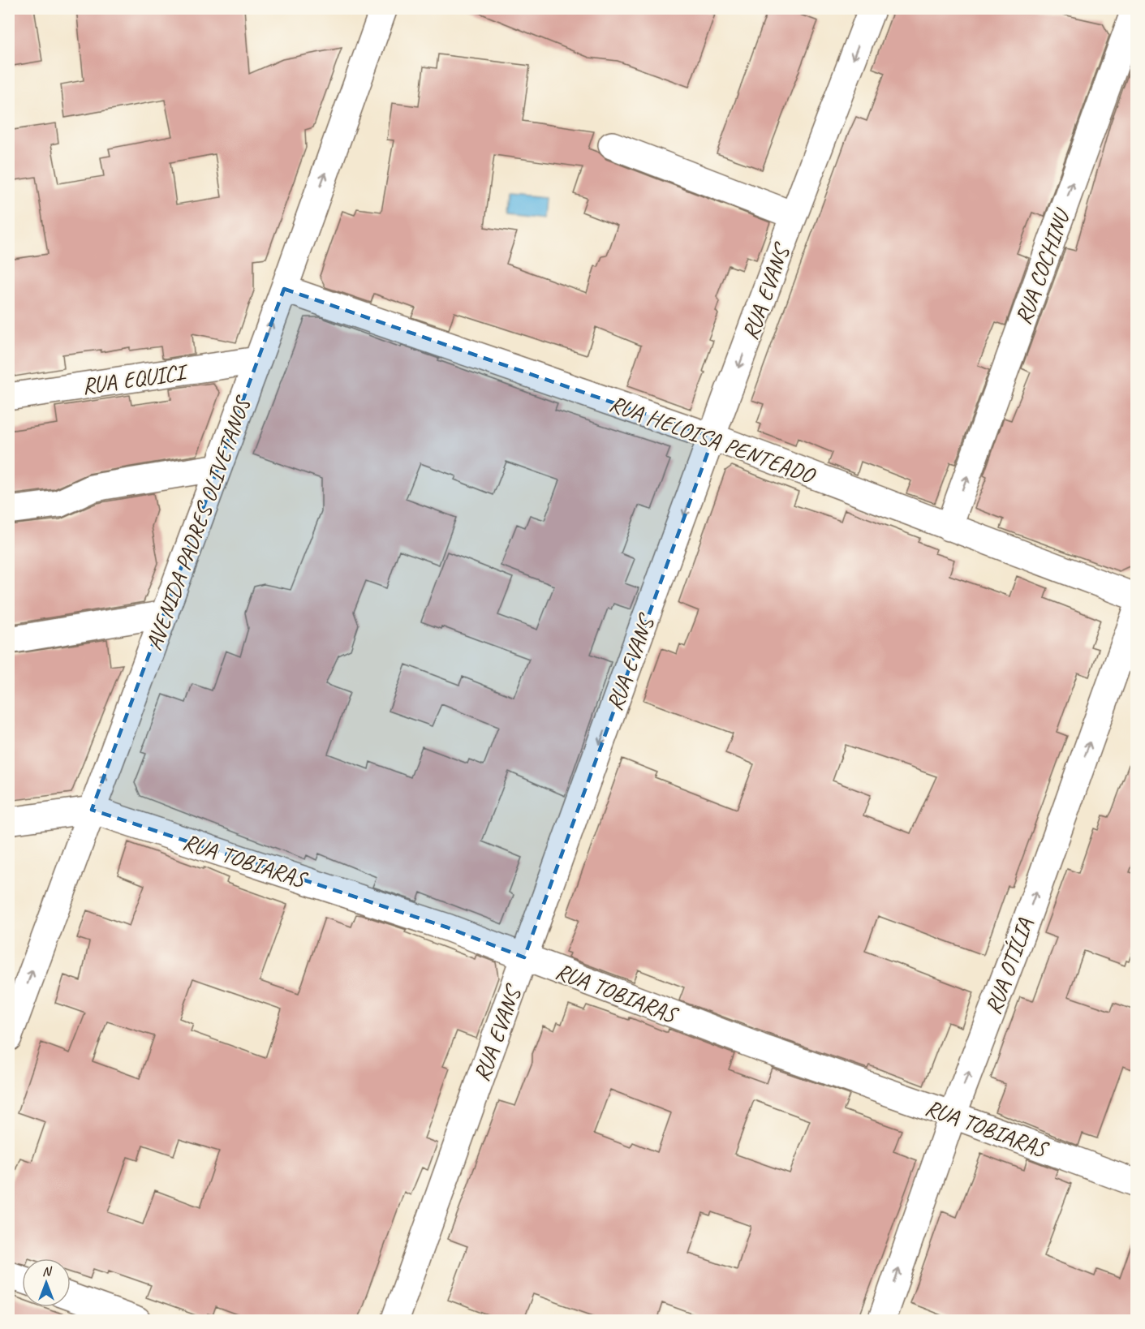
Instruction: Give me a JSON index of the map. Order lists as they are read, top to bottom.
{
  "streets": {
    "street": [
      "RUA COCHINU",
      "RUA EVANS",
      "RUA EQUICI",
      "RUA HELOISA PENTEADO",
      "AVENIDA PADRES OLIVETANOS",
      "RUA TOBIARAS",
      "RUA OTÍLIA"
    ]
  },
  "crossings": [
    ["RUA COCHINU", "RUA HELOISA PENTEADO"],
    ["RUA EVANS", "RUA HELOISA PENTEADO"],
    ["RUA EVANS", "RUA TOBIARAS"],
    ["RUA EQUICI", "AVENIDA PADRES OLIVETANOS"],
    ["RUA HELOISA PENTEADO", "AVENIDA PADRES OLIVETANOS"],
    ["AVENIDA PADRES OLIVETANOS", "RUA TOBIARAS"],
    ["RUA TOBIARAS", "RUA OTÍLIA"]
  ],
  "one_way": [
    "RUA COCHINU",
    "RUA EVANS",
    "AVENIDA PADRES OLIVETANOS",
    "RUA OTÍLIA"
  ],
  "north": "top"
}
